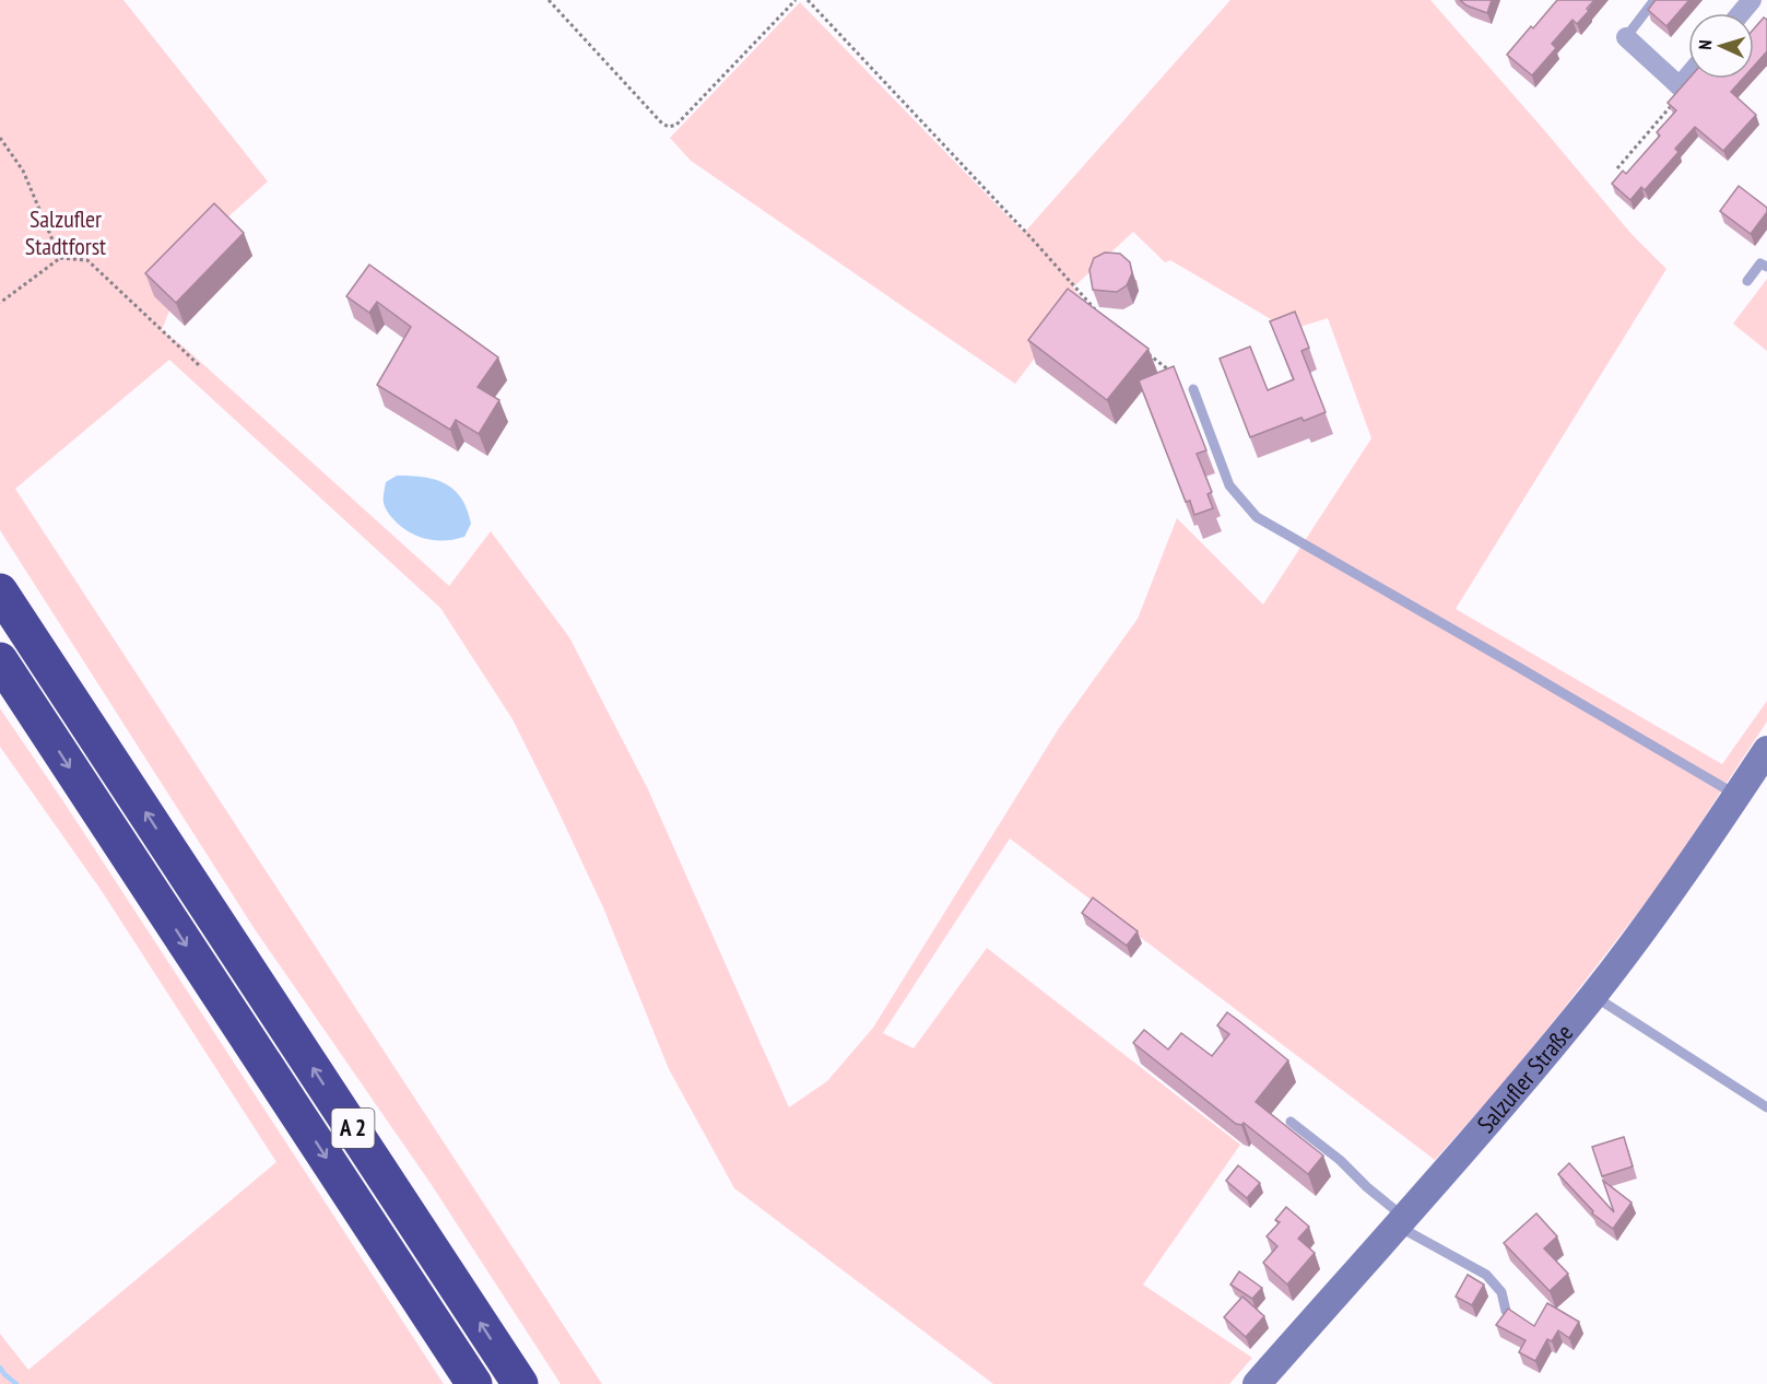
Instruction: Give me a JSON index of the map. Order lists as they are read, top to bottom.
{
  "streets": {
    "highway": ["A 2"],
    "main road": ["Salzufler Straße"]
  },
  "parks": ["Salzufler Stadtforst"],
  "north": "left"
}
